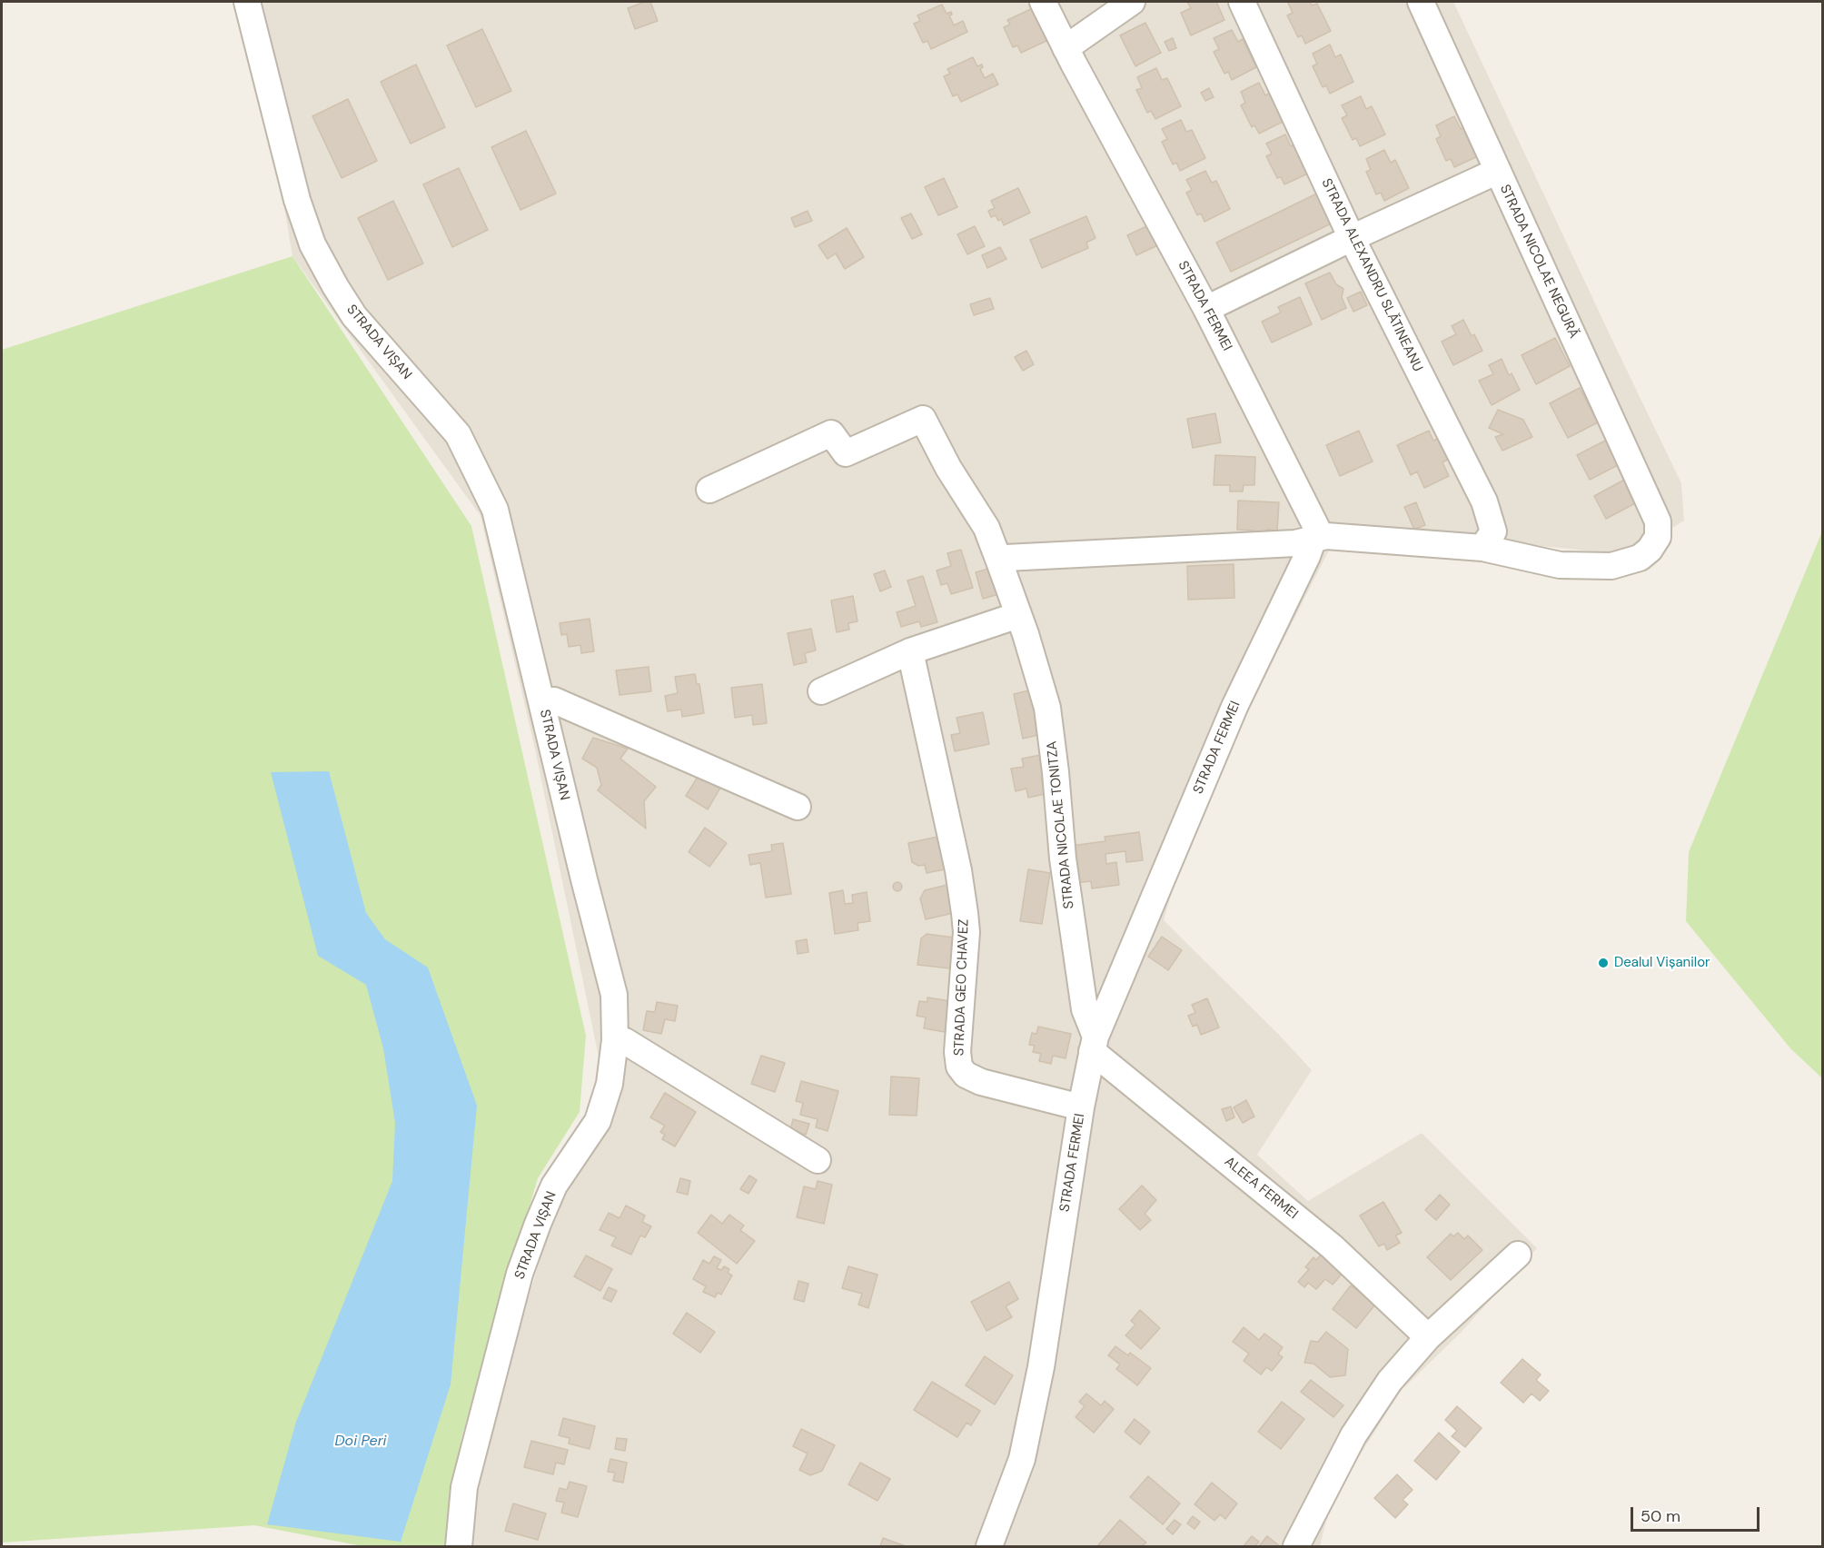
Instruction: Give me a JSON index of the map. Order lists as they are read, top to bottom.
{
  "streets": {
    "street": [
      "STRADA NICOLAE NEGURĂ",
      "STRADA ALEXANDRU SLĂTINEANU",
      "STRADA FERMEI",
      "STRADA VIȘAN",
      "STRADA NICOLAE TONITZA",
      "STRADA GEO CHAVEZ",
      "ALEEA FERMEI"
    ]
  },
  "crossings": [
    ["STRADA NICOLAE NEGURĂ", "STRADA ALEXANDRU SLĂTINEANU"],
    ["STRADA FERMEI", "STRADA NICOLAE TONITZA"],
    ["STRADA FERMEI", "STRADA GEO CHAVEZ"],
    ["STRADA FERMEI", "ALEEA FERMEI"],
    ["STRADA NICOLAE TONITZA", "ALEEA FERMEI"]
  ],
  "water": ["Doi Peri"],
  "places": ["Dealul Vișanilor"],
  "scale_bar": "50 m"
}
